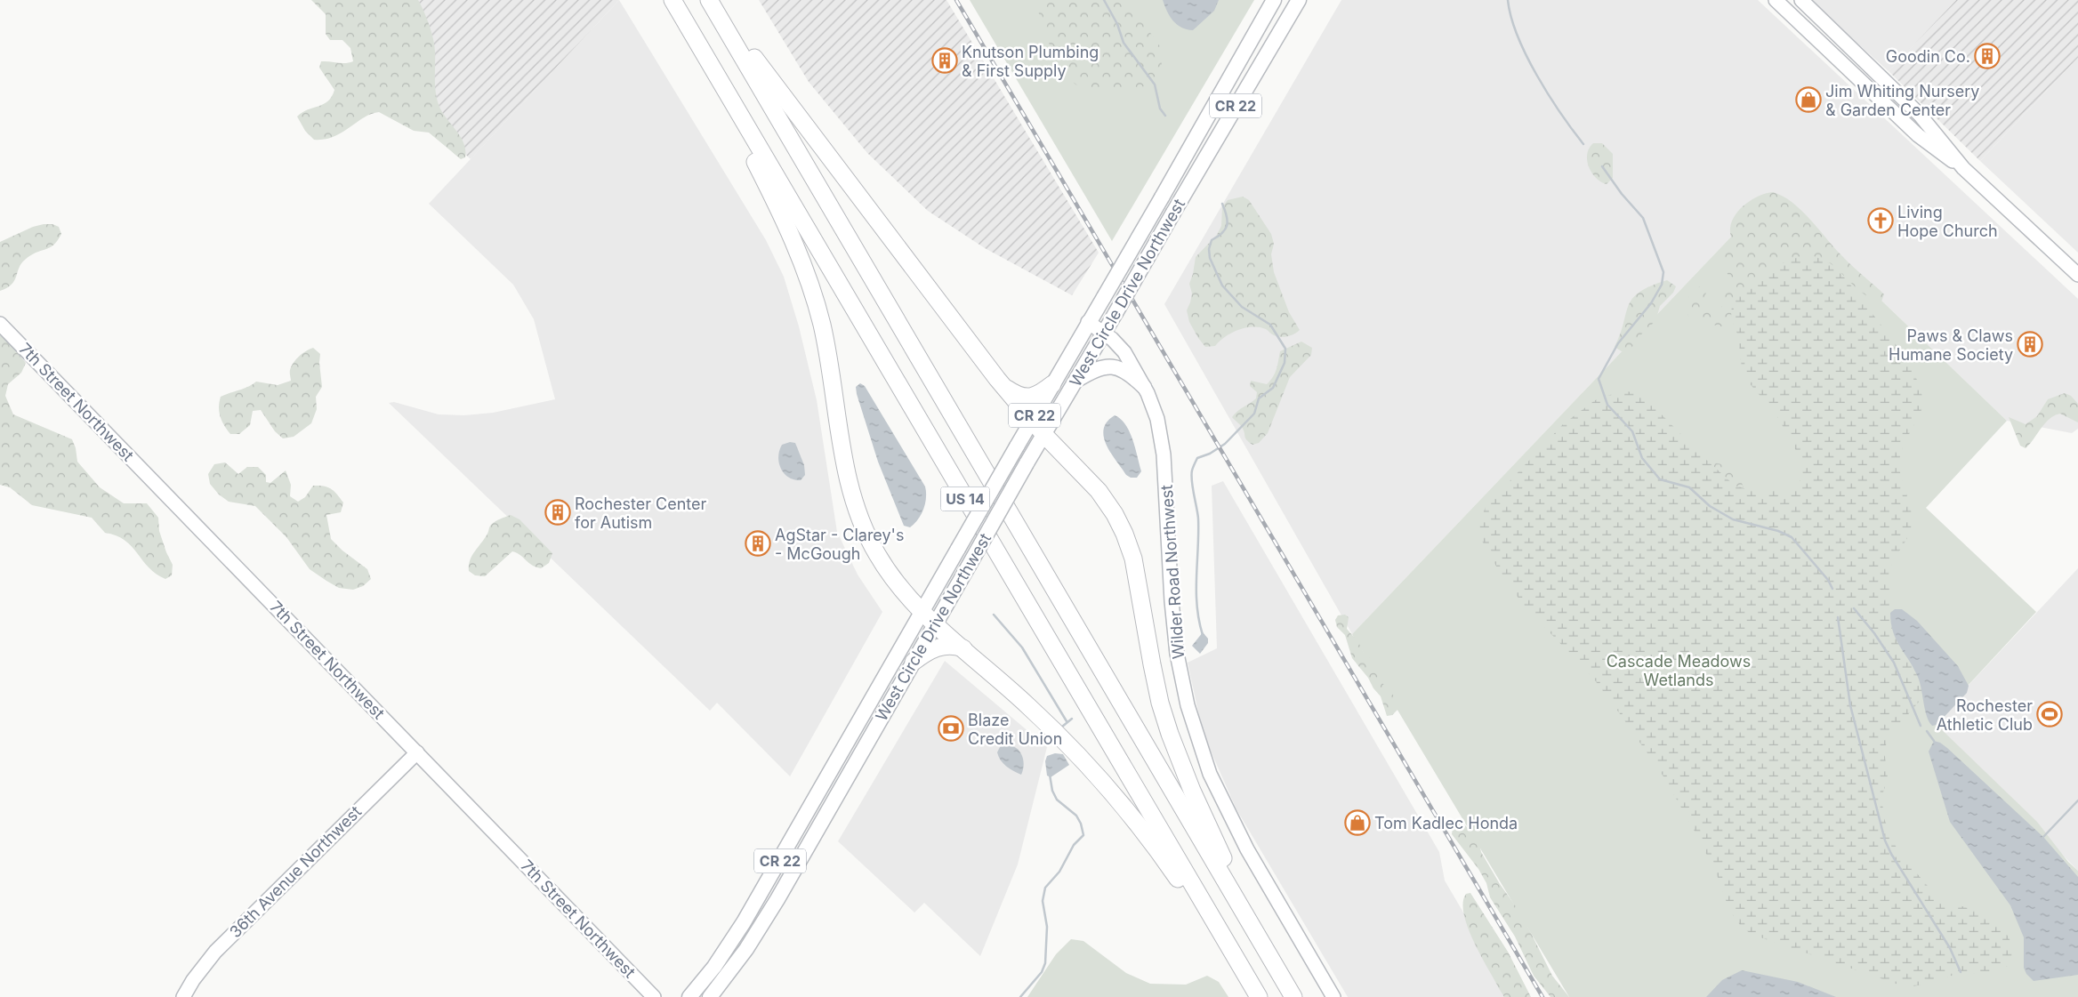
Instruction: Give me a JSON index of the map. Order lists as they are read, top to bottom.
{
  "streets": {
    "highway": ["US 14"],
    "main road": ["CR 22", "West Circle Drive Northwest"],
    "street": ["7th Street Northwest", "Wilder Road Northwest", "36th Avenue Northwest"]
  },
  "crossings": [
    ["West Circle Drive Northwest", "Wilder Road Northwest"],
    ["7th Street Northwest", "36th Avenue Northwest"]
  ],
  "parks": ["Cascade Meadows Wetlands"],
  "places": {
    "building": [
      "Goodin Co.",
      "Knutson Plumbing & First Supply",
      "Paws & Claws Humane Society",
      "Rochester Center for Autism",
      "AgStar - Clarey's - McGough"
    ],
    "shop": ["Jim Whiting Nursery & Garden Center", "Tom Kadlec Honda"],
    "church": ["Living Hope Church"],
    "sports": ["Rochester Athletic Club"],
    "bank": ["Blaze Credit Union"]
  }
}
